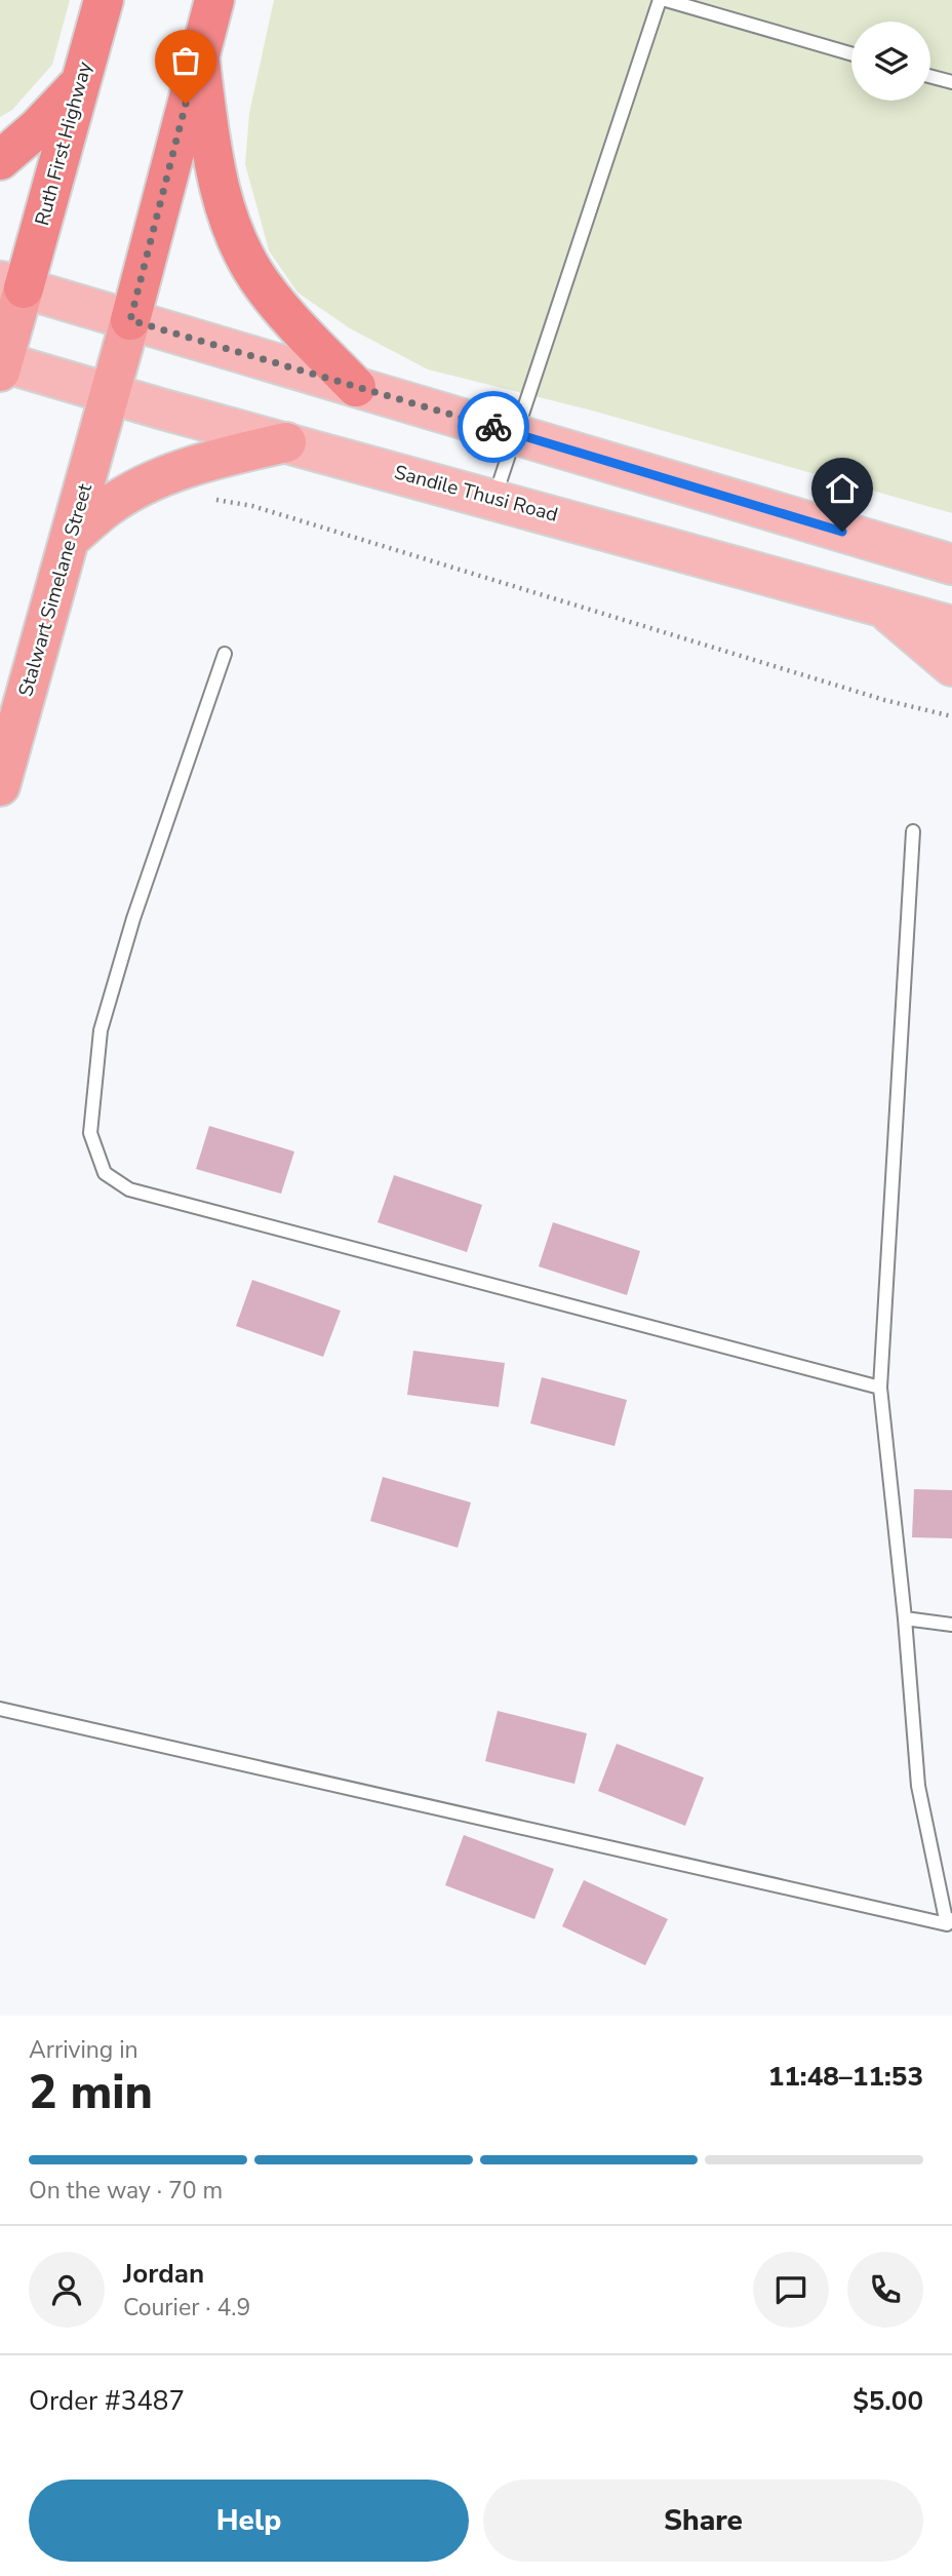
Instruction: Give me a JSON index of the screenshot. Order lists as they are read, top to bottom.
{
  "streets": {
    "highway": ["Ruth First Highway", "Stalwart Simelane Street"],
    "main road": ["Sandile Thusi Road"]
  },
  "crossings": [
    ["Sandile Thusi Road", "Stalwart Simelane Street"]
  ],
  "page": {
    "heading": ["2 min", "Arriving in", "11:48–11:53"],
    "panel": [
      "Jordan",
      "Courier · 4.9",
      "Order #3487",
      "$5.00"
    ],
    "bar": "On the way · 70 m",
    "buttons": ["Help", "Share"]
  }
}
